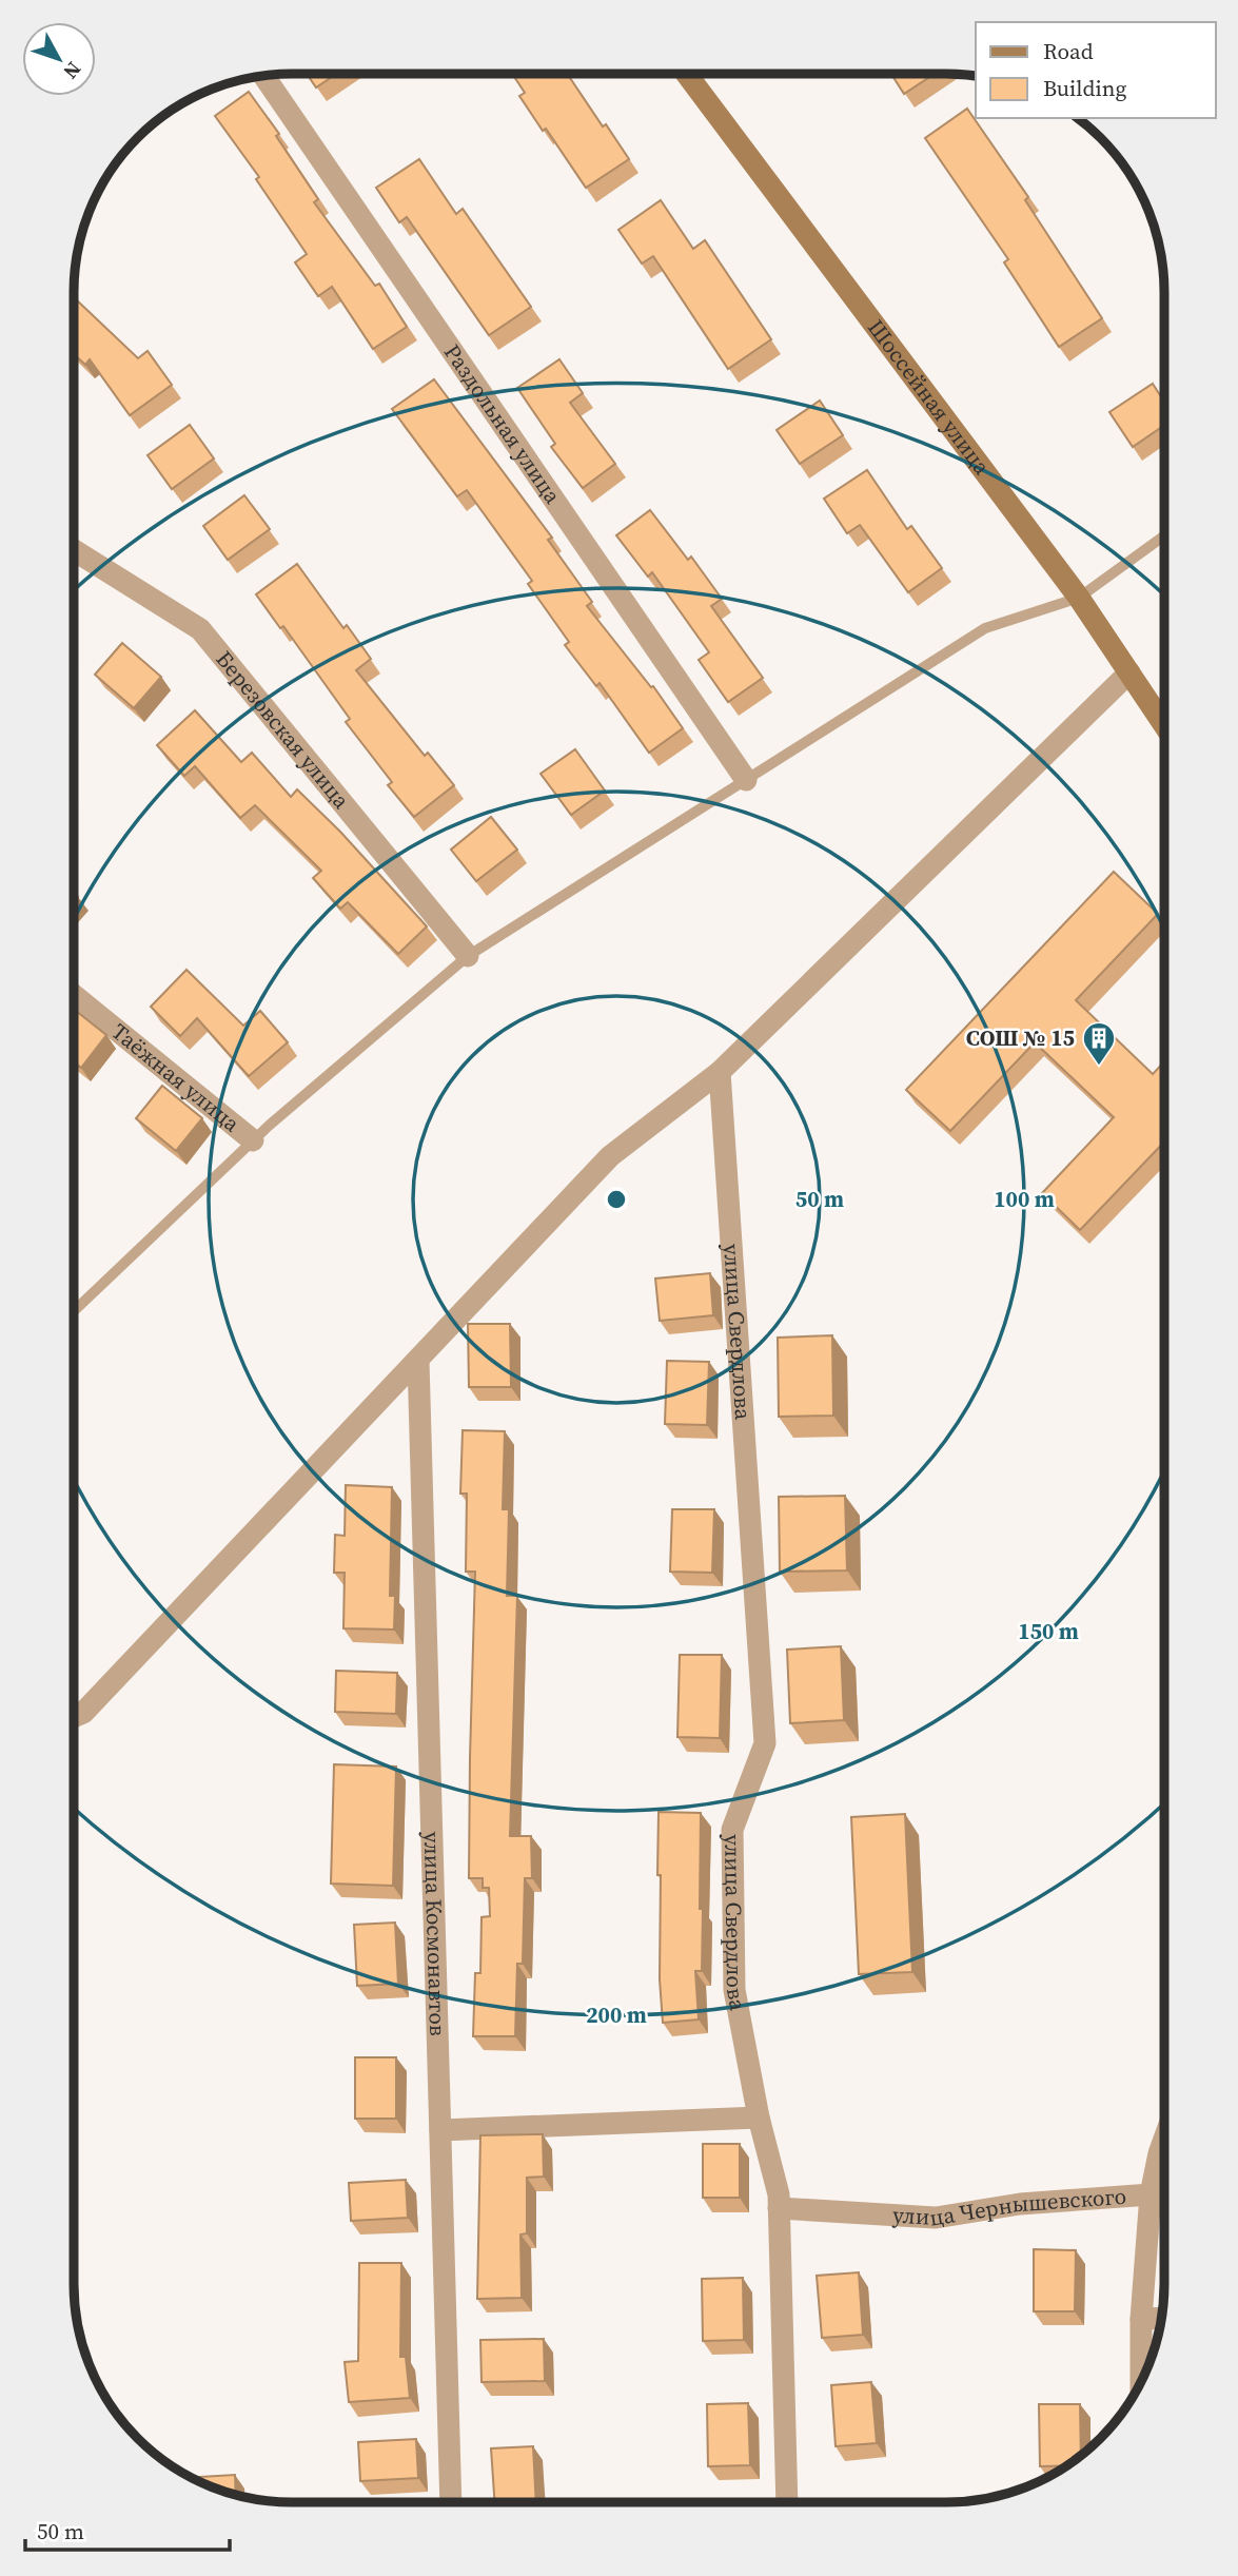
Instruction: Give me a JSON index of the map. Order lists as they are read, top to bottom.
{
  "streets": {
    "street": [
      "Шоссейная улица",
      "Раздольная улица",
      "Березовская улица",
      "Таёжная улица",
      "улица Свердлова",
      "улица Космонавтов",
      "улица Чернышевского"
    ]
  },
  "crossings": [
    ["улица Свердлова", "улица Чернышевского"]
  ],
  "places": {
    "building": ["СОШ № 15"]
  },
  "legend": ["Road", "Building"],
  "scale_bar": "50 m",
  "north": "bottom right",
  "rings": [
    "50 m",
    "100 m",
    "150 m",
    "200 m"
  ]
}
